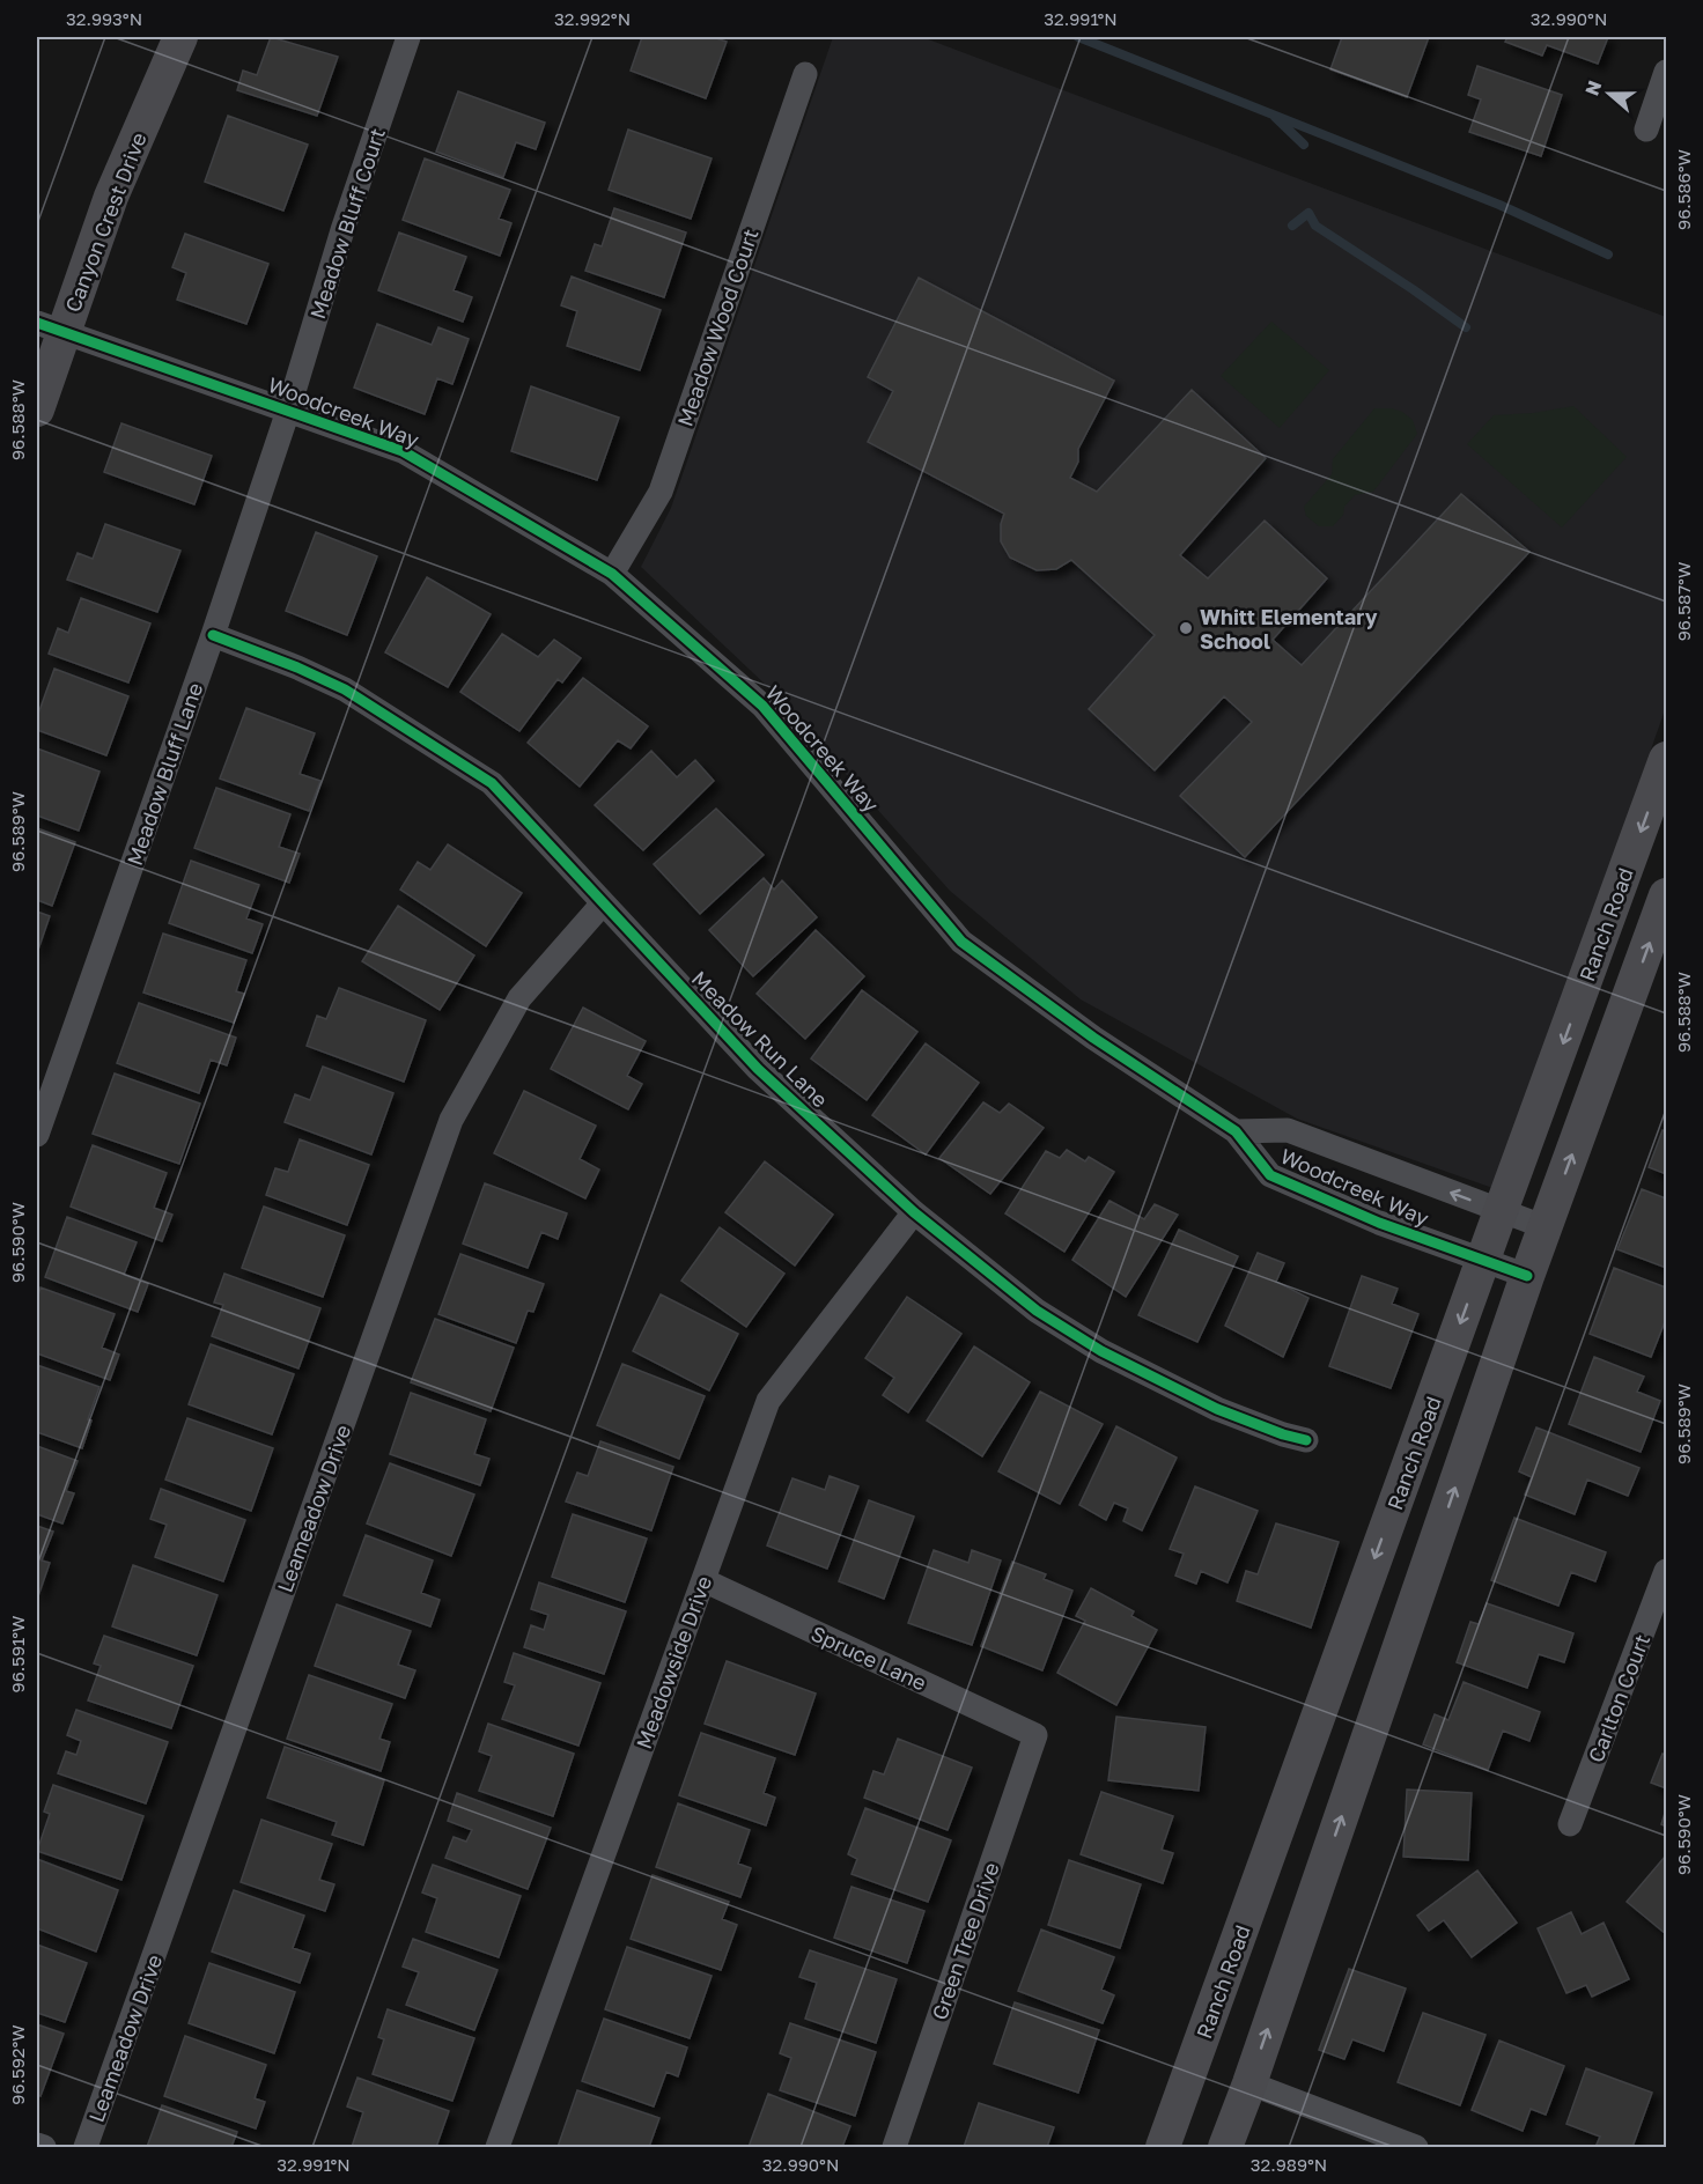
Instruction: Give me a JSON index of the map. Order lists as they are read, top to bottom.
{
  "streets": {
    "main road": ["Canyon Crest Drive", "Ranch Road"],
    "street": [
      "Meadow Bluff Court",
      "Meadow Wood Court",
      "Woodcreek Way",
      "Meadow Bluff Lane",
      "Meadow Run Lane",
      "Leameadow Drive",
      "Spruce Lane",
      "Meadowside Drive",
      "Carlton Court",
      "Green Tree Drive"
    ]
  },
  "crossings": [
    ["Canyon Crest Drive", "Woodcreek Way"],
    ["Meadow Bluff Court", "Woodcreek Way"],
    ["Meadow Bluff Court", "Meadow Bluff Lane"],
    ["Meadow Wood Court", "Woodcreek Way"],
    ["Woodcreek Way", "Meadow Bluff Lane"],
    ["Woodcreek Way", "Ranch Road"],
    ["Meadow Bluff Lane", "Meadow Run Lane"],
    ["Meadow Run Lane", "Leameadow Drive"],
    ["Meadow Run Lane", "Meadowside Drive"],
    ["Spruce Lane", "Meadowside Drive"],
    ["Spruce Lane", "Green Tree Drive"]
  ],
  "places": ["Whitt Elementary School"],
  "north": "left",
  "coordinates": [
    "32.993°N",
    "32.992°N",
    "32.991°N",
    "32.990°N",
    "96.586°W",
    "96.588°W",
    "96.587°W",
    "96.589°W",
    "96.590°W",
    "96.591°W",
    "96.592°W",
    "32.989°N"
  ]
}
